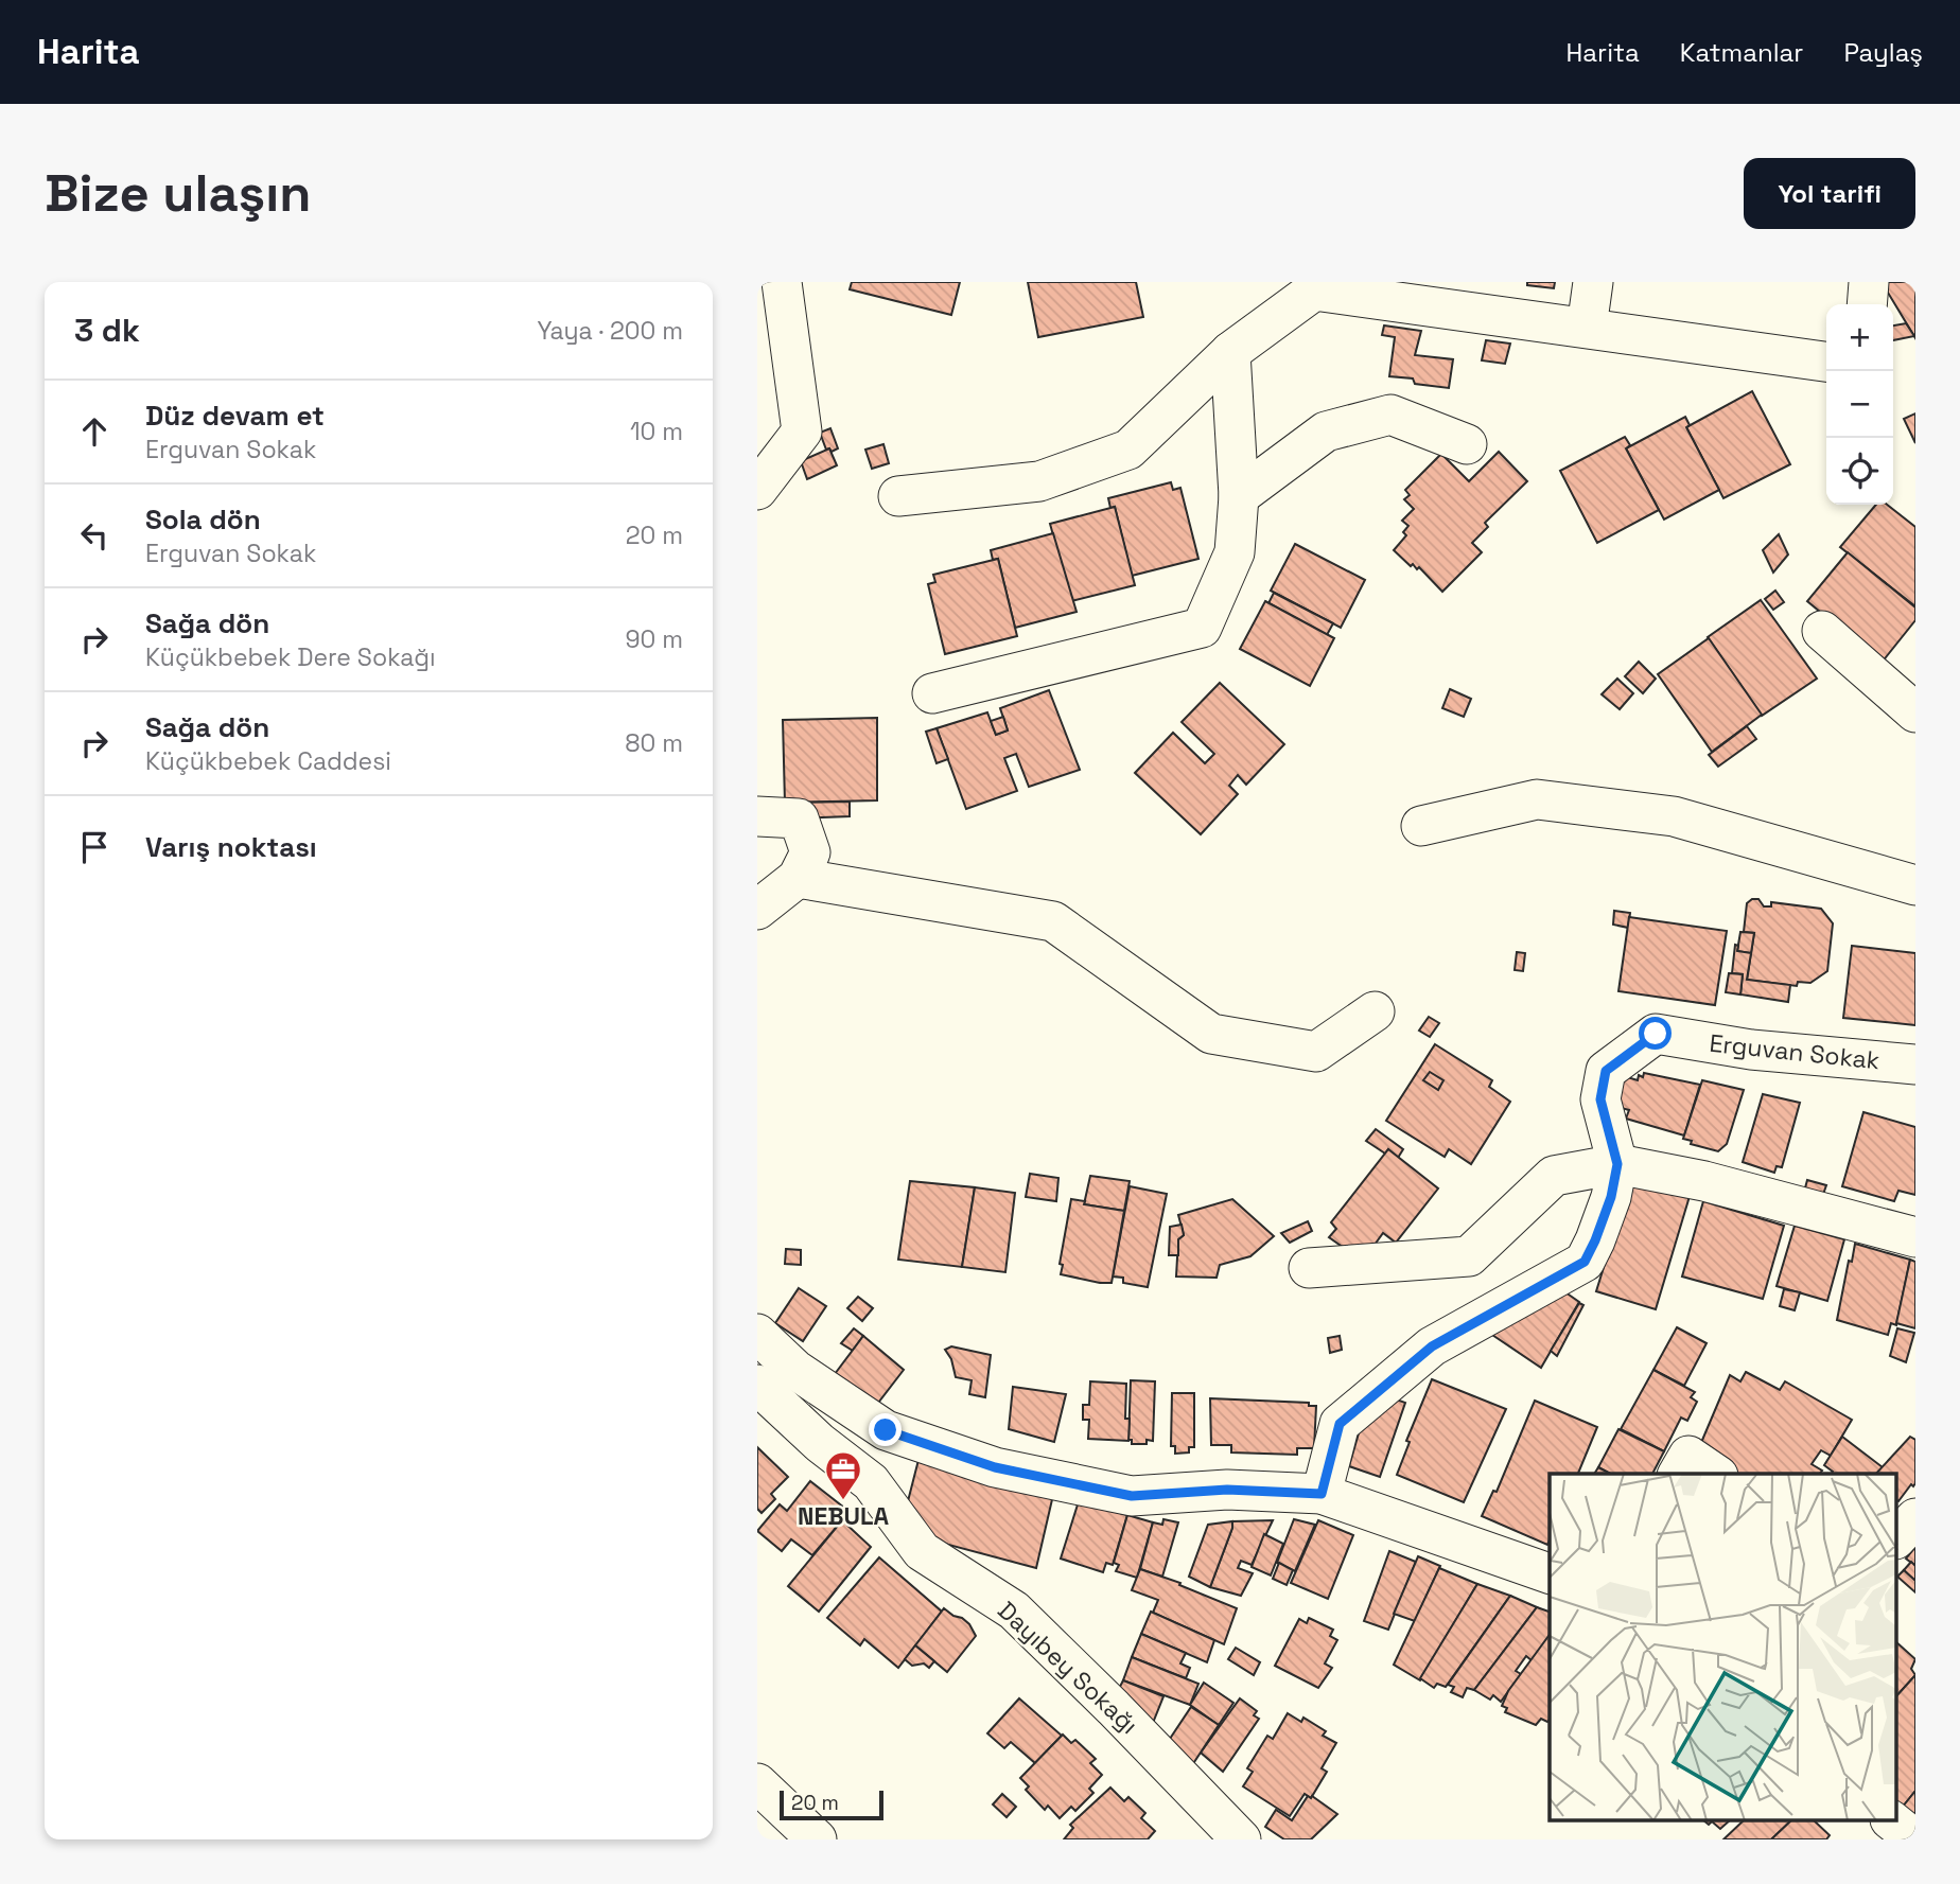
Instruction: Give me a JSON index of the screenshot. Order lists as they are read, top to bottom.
{
  "streets": {
    "street": ["Erguvan Sokak", "Dayıbey Sokağı"]
  },
  "places": {
    "office": ["NEBULA"]
  },
  "scale_bar": "20 m",
  "page": {
    "header": "Harita",
    "nav": ["Harita", "Katmanlar", "Paylaş"],
    "buttons": "Yol tarifi",
    "title": "Bize ulaşın",
    "heading": ["3 dk", "Yaya · 200 m"],
    "map_buttons": ["+", "−"],
    "list": [
      ["Düz devam et", "Erguvan Sokak", "10 m"],
      ["Sola dön", "Erguvan Sokak", "20 m"],
      ["Sağa dön", "Küçükbebek Dere Sokağı", "90 m"],
      ["Sağa dön", "Küçükbebek Caddesi", "80 m"],
      "Varış noktası"
    ],
    "scale": "20 m"
  }
}
